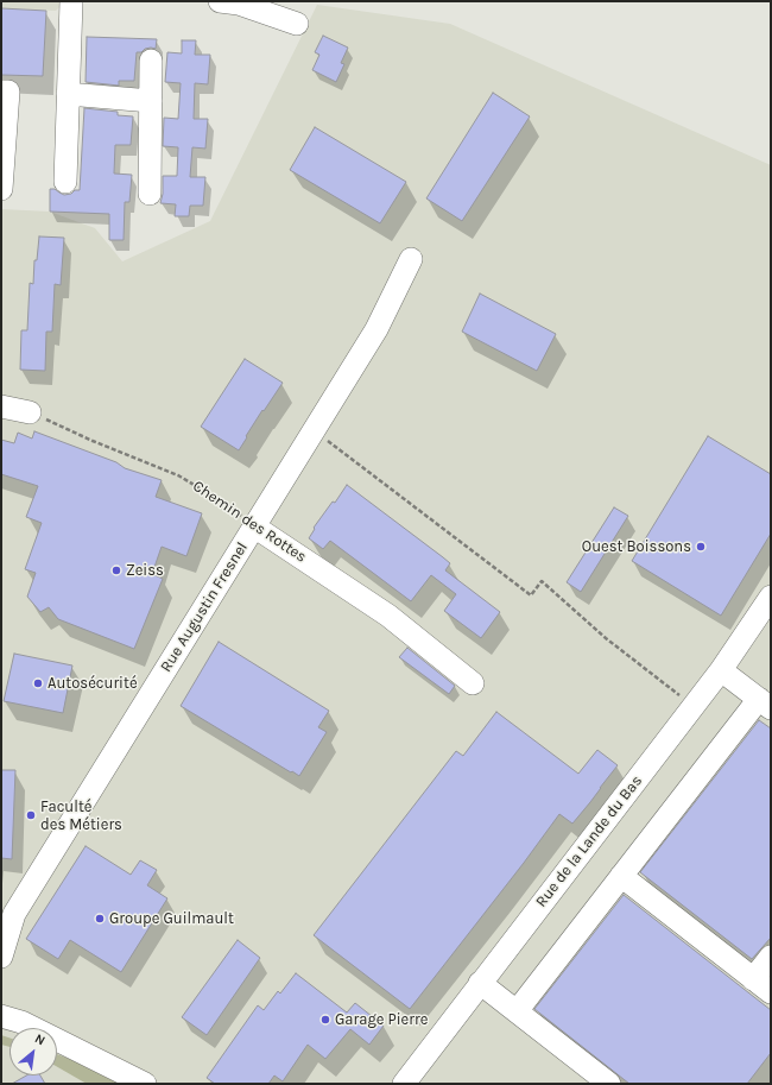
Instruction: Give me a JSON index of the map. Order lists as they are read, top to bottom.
{
  "streets": {
    "street": ["Chemin des Rottes", "Rue Augustin Fresnel", "Rue de la Lande du Bas"]
  },
  "crossings": [
    ["Chemin des Rottes", "Rue Augustin Fresnel"]
  ],
  "places": [
    "Ouest Boissons",
    "Zeiss",
    "Autosécurité",
    "Faculté des Métiers",
    "Groupe Guilmault",
    "Garage Pierre"
  ],
  "north": "top right"
}
